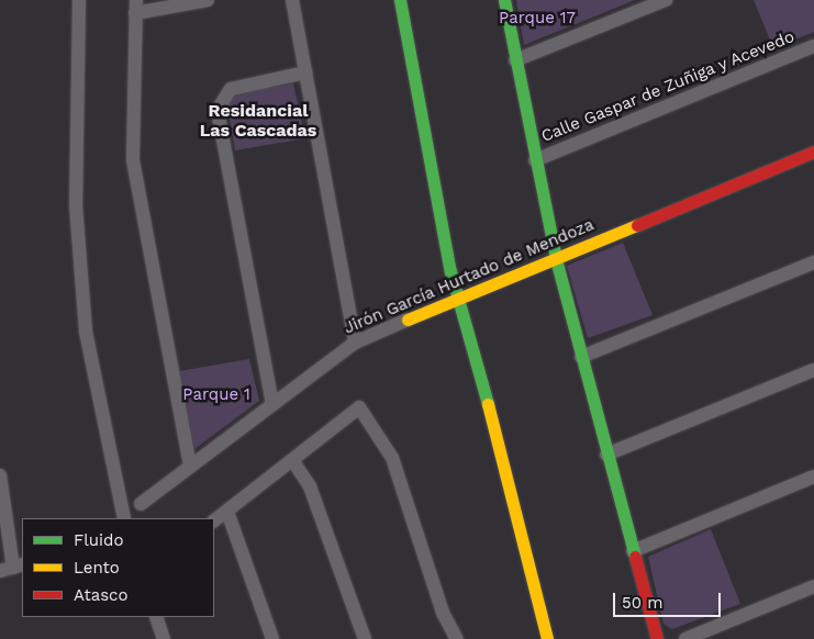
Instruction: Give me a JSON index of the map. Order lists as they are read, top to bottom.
{
  "streets": {
    "street": ["Calle Gaspar de Zuñiga y Acevedo", "Jirón García Hurtado de Mendoza"]
  },
  "districts": ["Residancial Las Cascadas"],
  "parks": ["Parque 17", "Parque 1"],
  "legend": ["Fluido", "Lento", "Atasco"],
  "scale_bar": "50 m"
}
